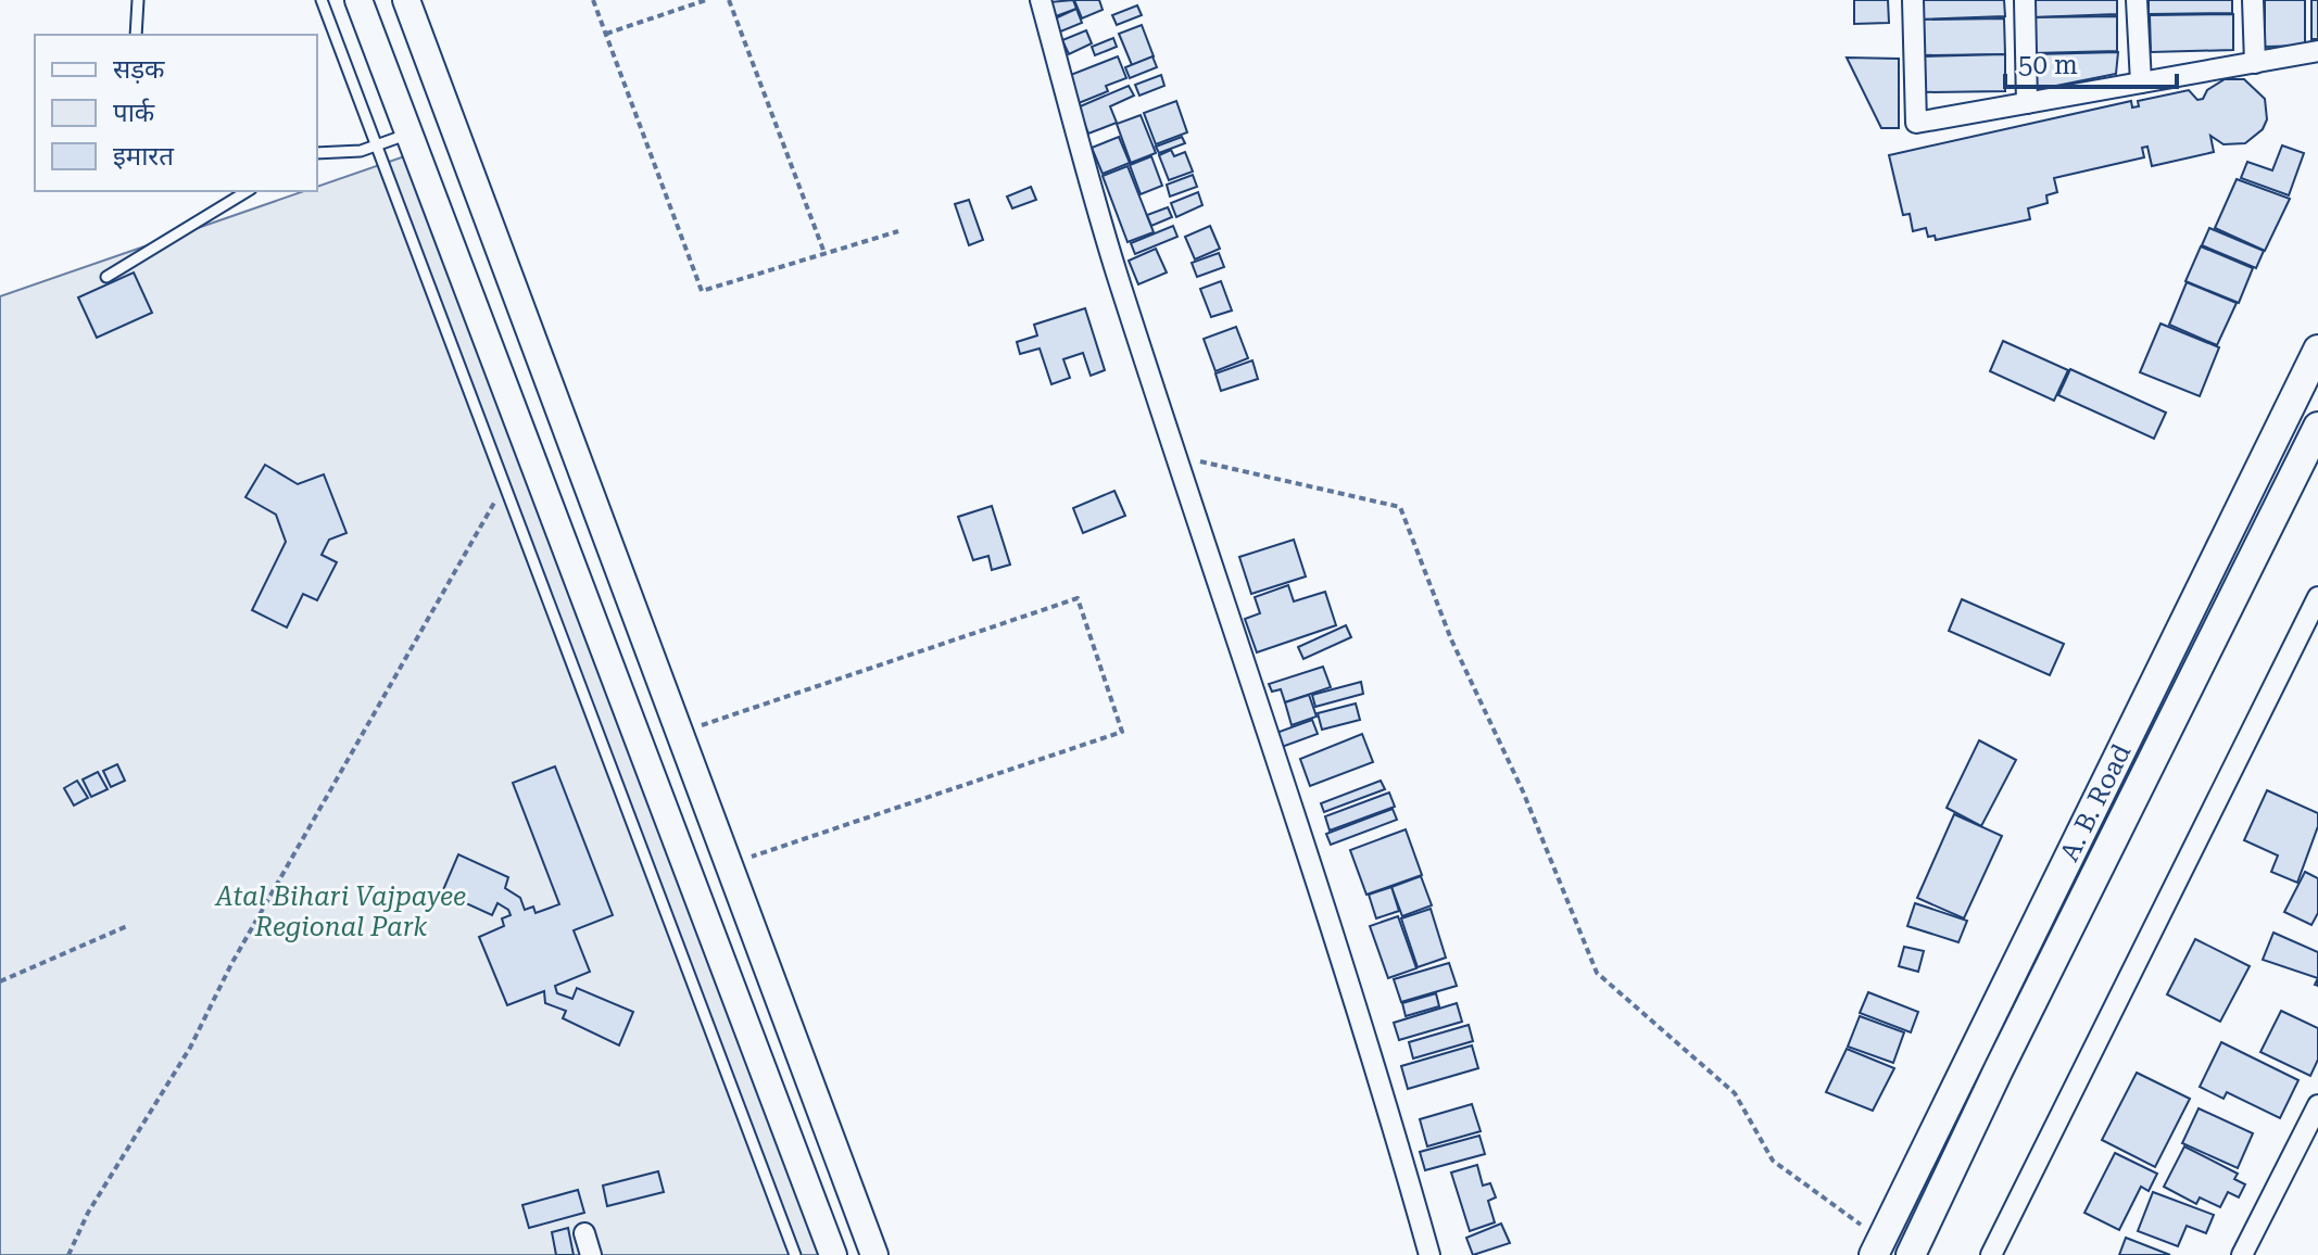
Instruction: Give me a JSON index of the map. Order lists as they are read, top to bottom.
{
  "streets": {
    "main road": ["A. B. Road"]
  },
  "parks": ["Atal Bihari Vajpayee Regional Park"],
  "legend": ["सड़क", "पार्क", "इमारत"],
  "scale_bar": "50 m"
}
